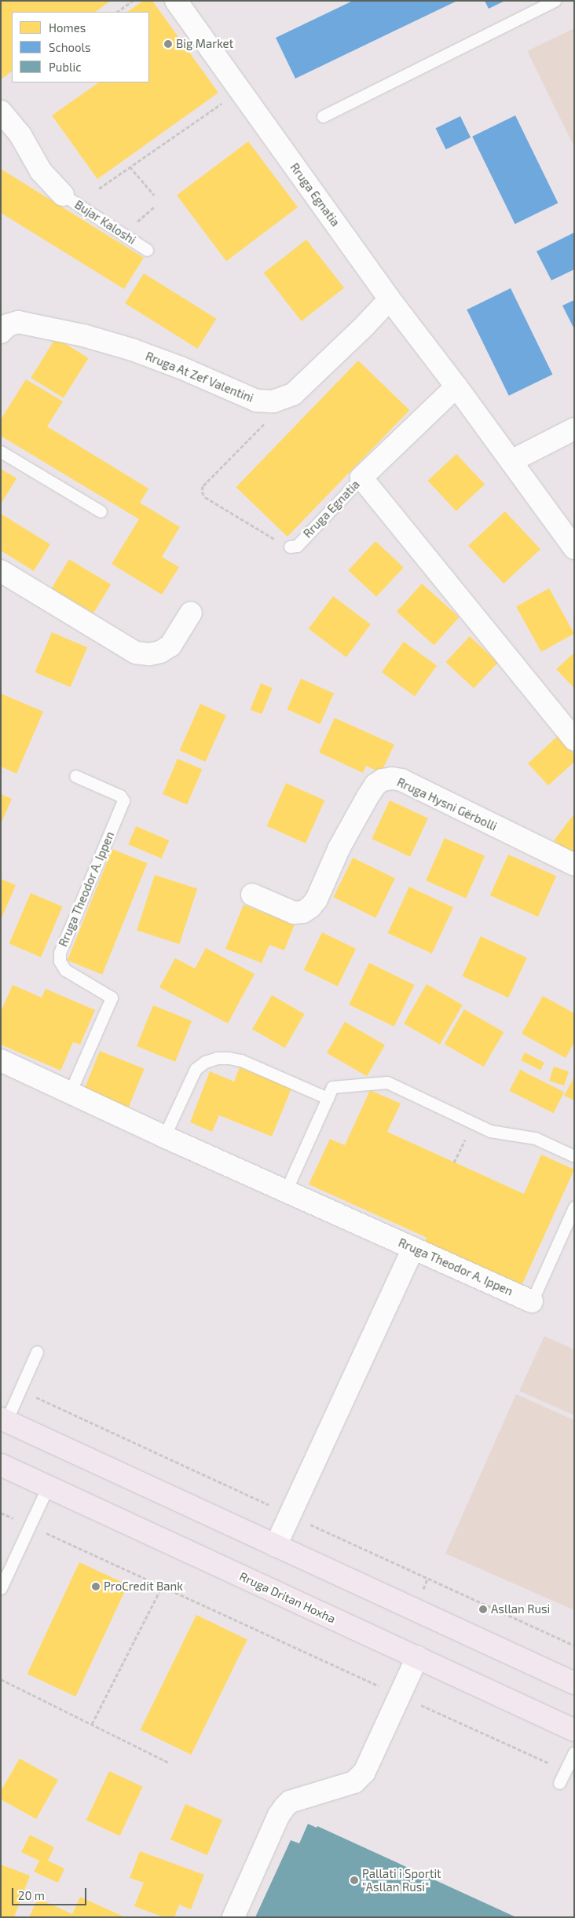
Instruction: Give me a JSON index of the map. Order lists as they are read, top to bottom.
{
  "streets": {
    "main road": ["Rruga Dritan Hoxha"],
    "street": [
      "Rruga Egnatia",
      "Rruga At Zef Valentini",
      "Rruga Hysni Gërbolli",
      "Rruga Theodor A. Ippen"
    ],
    "lane": ["Bujar Kaloshi"]
  },
  "crossings": [
    ["Rruga Egnatia", "Rruga At Zef Valentini"]
  ],
  "places": [
    "Big Market",
    "ProCredit Bank",
    "Asllan Rusi",
    "Pallati i Sportit \"Asllan Rusi\""
  ],
  "legend": ["Homes", "Schools", "Public"],
  "scale_bar": "20 m"
}
